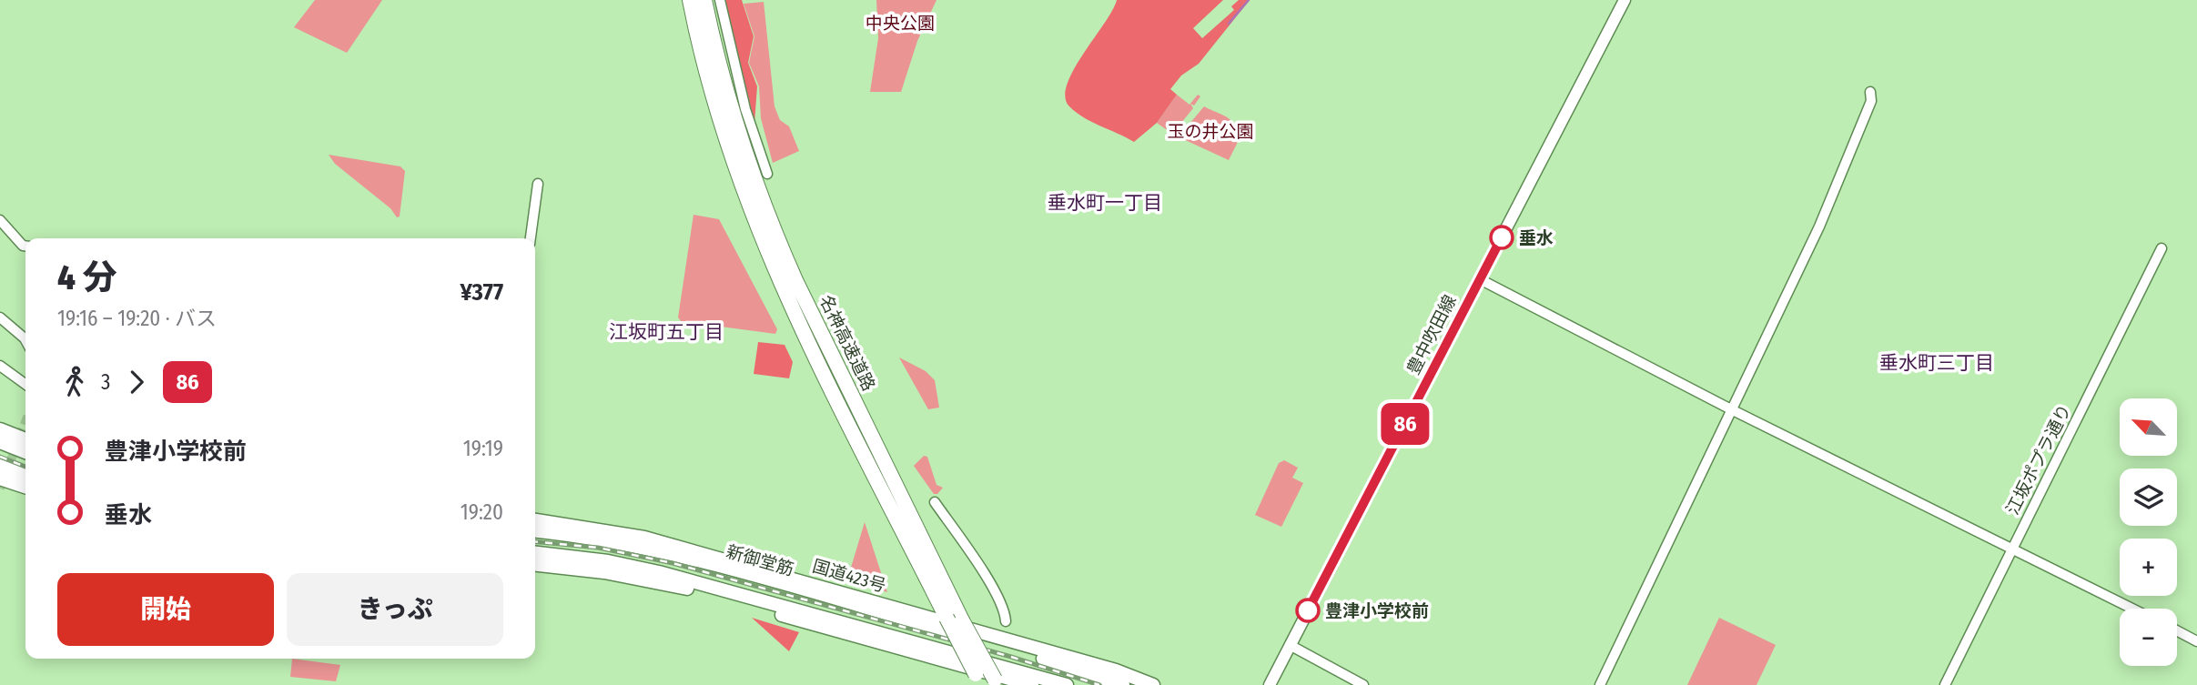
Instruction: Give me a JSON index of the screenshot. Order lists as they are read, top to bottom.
{
  "streets": {
    "highway": ["名神高速道路", "新御堂筋", "国道423号"],
    "main road": ["豊中吹田線"],
    "street": ["江坂ポプラ通り"]
  },
  "districts": ["垂水町一丁目", "江坂町五丁目", "垂水町三丁目"],
  "parks": ["中央公園", "玉の井公園"],
  "places": ["垂水", "豊津小学校前"],
  "lines": ["bus line 86"],
  "north": "top left",
  "page": {
    "on_map": "86",
    "heading": ["4 分", "19:16 – 19:20 · バス", "¥377"],
    "legs": ["3", "86"],
    "map_buttons": ["+", "−"],
    "list": [
      {
        "name": "豊津小学校前",
        "value": "19:19"
      },
      {
        "name": "垂水",
        "value": "19:20"
      }
    ],
    "buttons": ["開始", "きっぷ"]
  }
}
